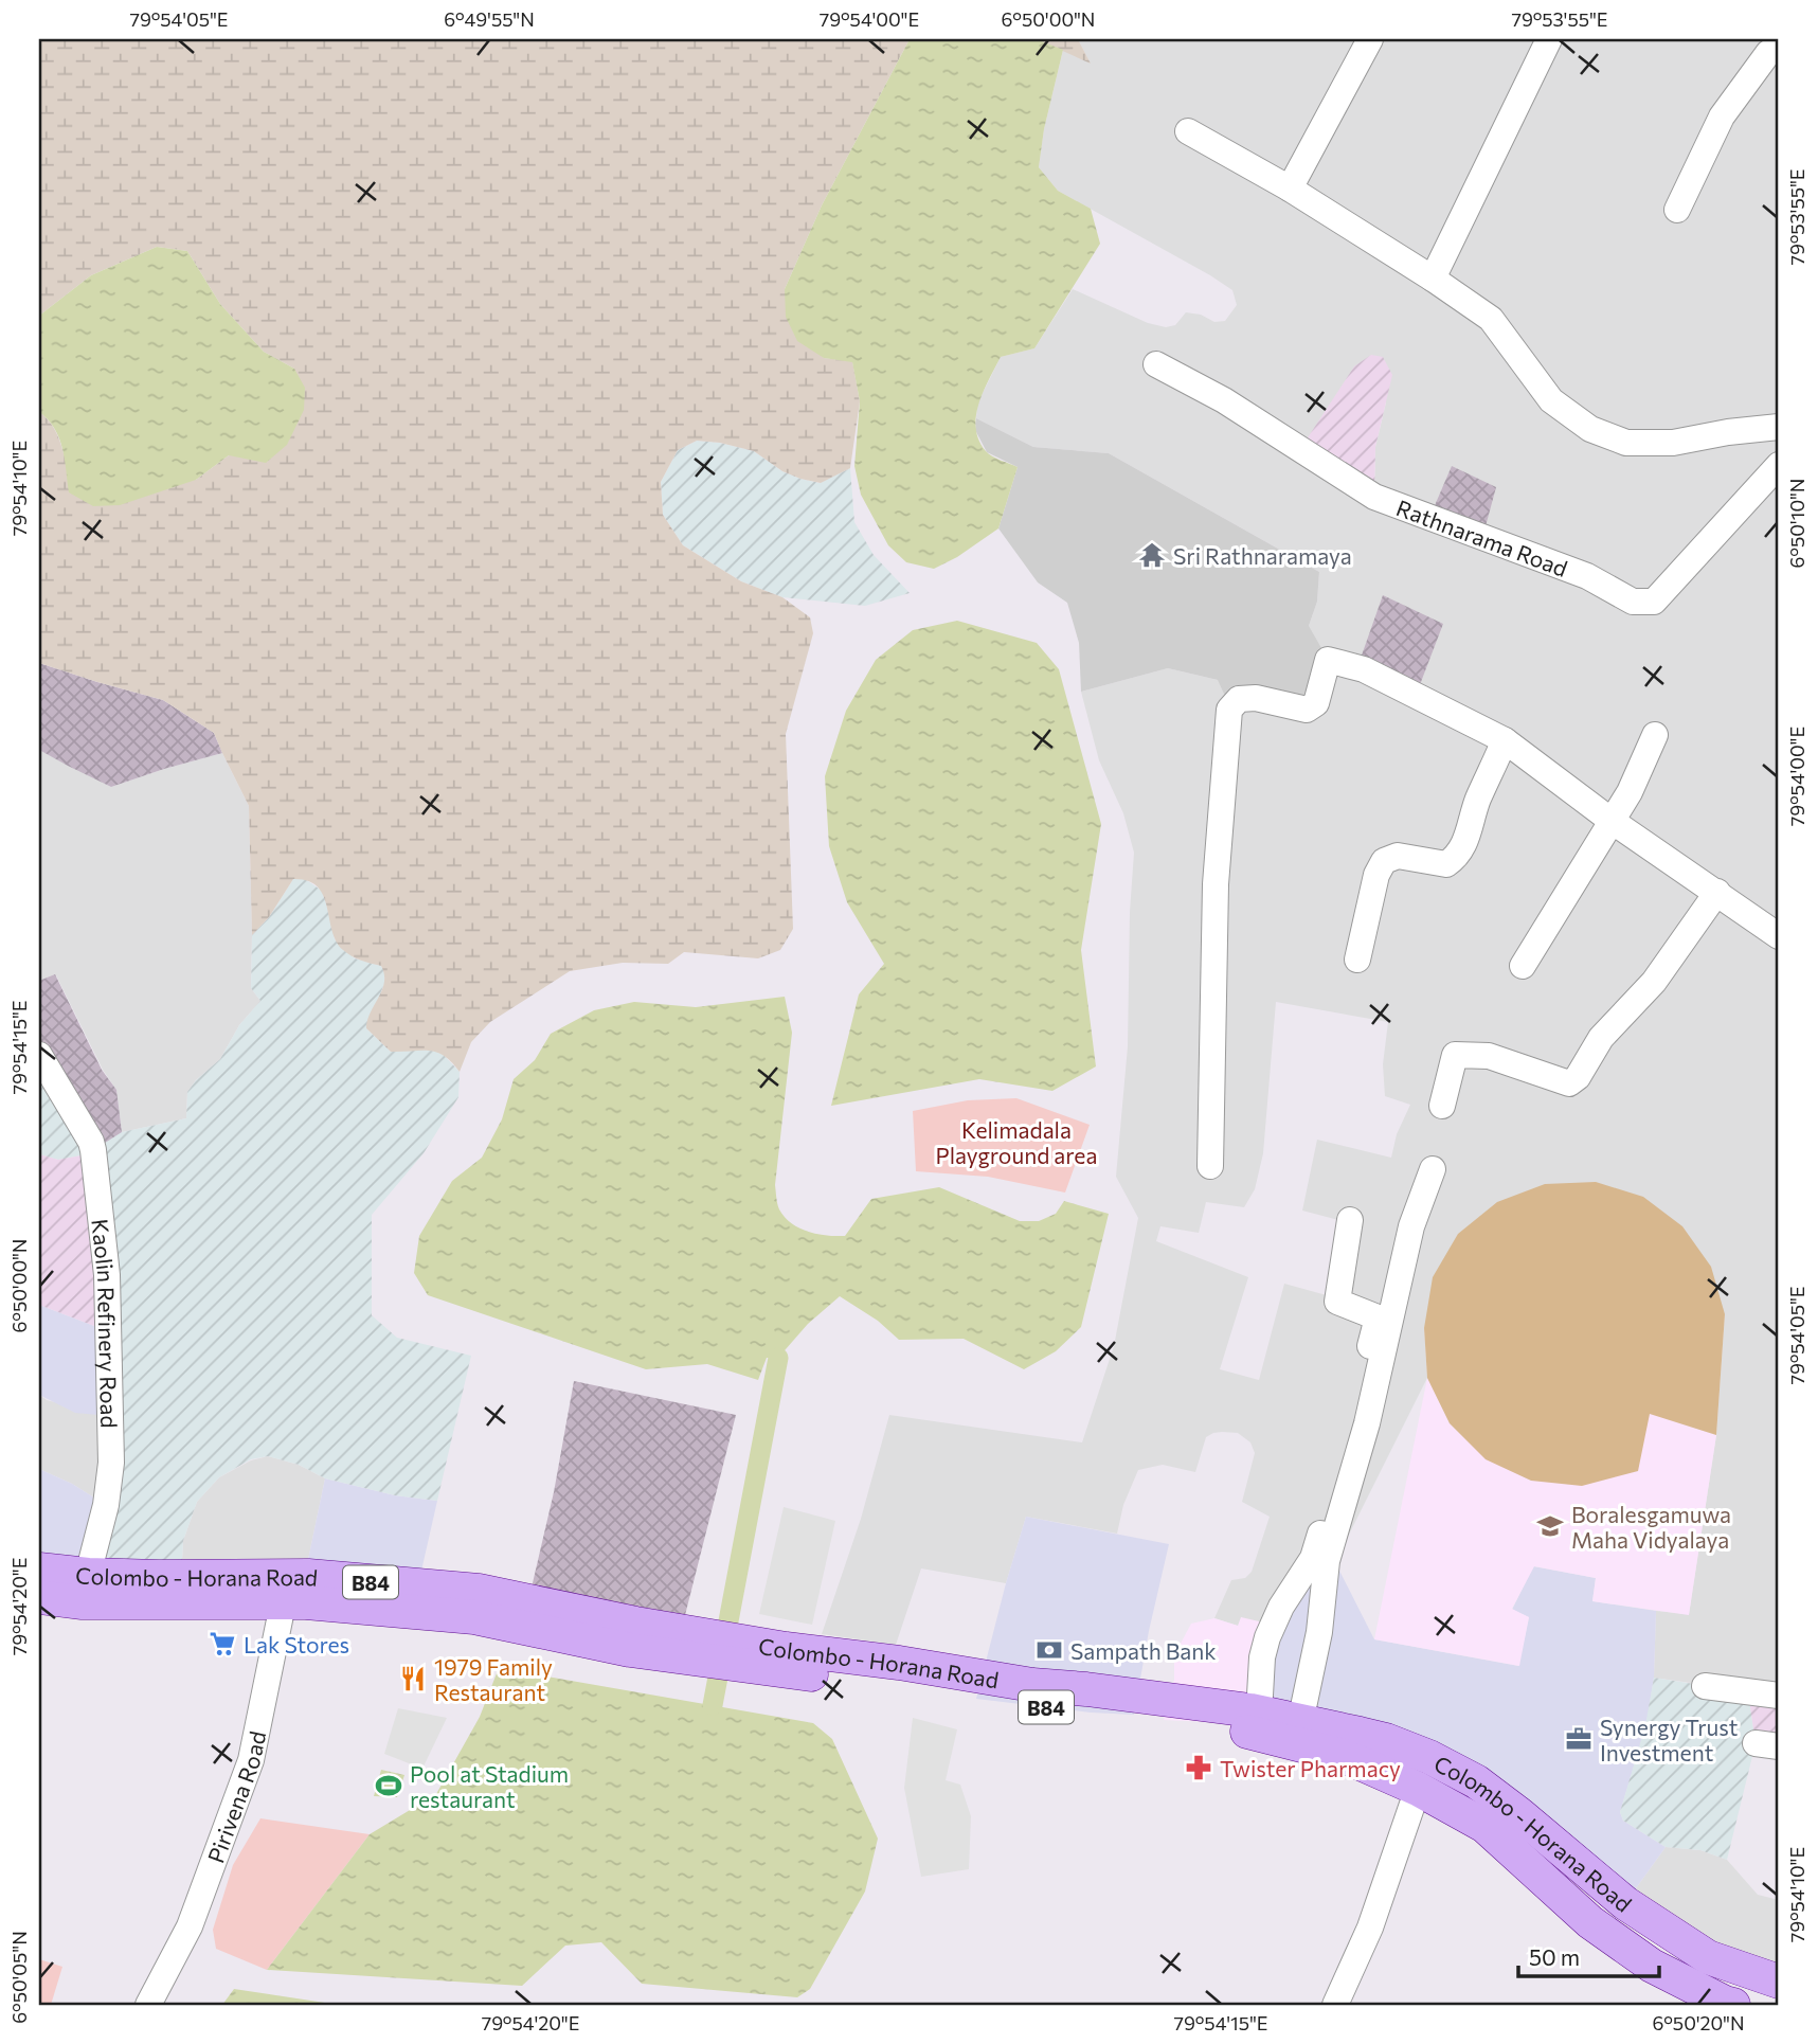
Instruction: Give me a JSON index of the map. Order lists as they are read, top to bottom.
{
  "streets": {
    "main road": ["Colombo - Horana Road", "B84"],
    "street": ["Rathnarama Road", "Kaolin Refinery Road", "Pirivena Road"]
  },
  "crossings": [
    ["Kaolin Refinery Road", "Colombo - Horana Road"],
    ["Colombo - Horana Road", "Pirivena Road"]
  ],
  "parks": ["Kelimadala Playground area"],
  "places": {
    "temple": ["Sri Rathnaramaya"],
    "school or university": ["Boralesgamuwa Maha Vidyalaya"],
    "supermarket": ["Lak Stores"],
    "bank": ["Sampath Bank"],
    "restaurant": ["1979 Family Restaurant"],
    "office": ["Synergy Trust Investment"],
    "pharmacy": ["Twister Pharmacy"],
    "sports": ["Pool at Stadium restaurant"]
  },
  "scale_bar": "50 m",
  "coordinates": [
    "79°54'05\"E",
    "6°49'55\"N",
    "79°54'00\"E",
    "6°50'00\"N",
    "79°53'55\"E",
    "79°54'10\"E",
    "6°50'10\"N",
    "79°54'15\"E",
    "79°54'20\"E",
    "6°50'05\"N",
    "6°50'20\"N"
  ]
}
